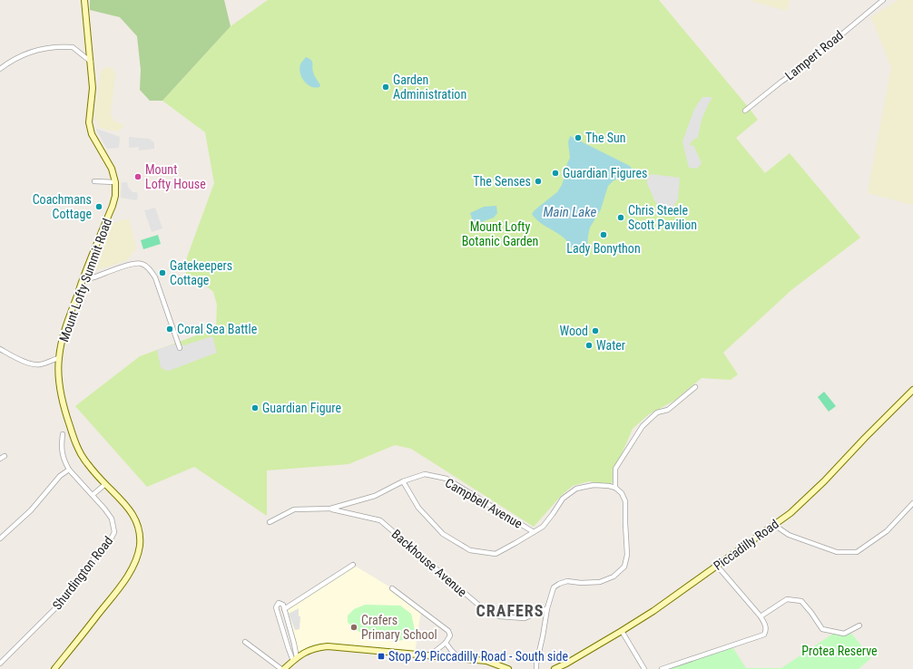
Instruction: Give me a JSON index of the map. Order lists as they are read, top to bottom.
{
  "streets": {
    "main road": ["Mount Lofty Summit Road", "Piccadilly Road"],
    "street": [
      "Lampert Road",
      "Campbell Avenue",
      "Backhouse Avenue",
      "Shurdington Road"
    ]
  },
  "crossings": [
    ["Campbell Avenue", "Backhouse Avenue"]
  ],
  "districts": ["CRAFERS"],
  "water": ["Main Lake"],
  "parks": ["Mount Lofty Botanic Garden", "Protea Reserve"],
  "places": {
    "other": [
      "Garden Administration",
      "The Sun",
      "Guardian Figures",
      "Mount Lofty House",
      "The Senses",
      "Coachmans Cottage",
      "Chris Steele Scott Pavilion",
      "Lady Bonython",
      "Gatekeepers Cottage",
      "Coral Sea Battle",
      "Wood",
      "Water",
      "Guardian Figure",
      "Crafers Primary School"
    ],
    "transit": ["Stop 29 Piccadilly Road - South side"]
  }
}
